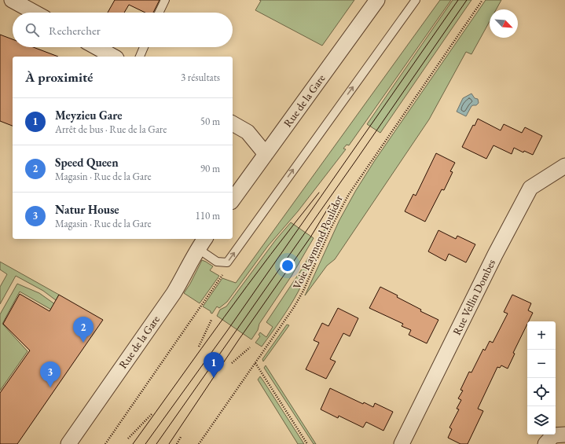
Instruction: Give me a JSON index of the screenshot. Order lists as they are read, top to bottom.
{
  "streets": {
    "street": ["Rue de la Gare", "Rue Vellin Dombes"],
    "path": ["Voie Raymond Poulidor"]
  },
  "north": "bottom right",
  "page": {
    "search": "Rechercher",
    "heading": ["À proximité", "3 résultats"],
    "list": [
      {
        "mark": "1",
        "name": "Meyzieu Gare",
        "note": "Arrêt de bus · Rue de la Gare",
        "value": "50 m"
      },
      {
        "mark": "2",
        "name": "Speed Queen",
        "note": "Magasin · Rue de la Gare",
        "value": "90 m"
      },
      {
        "mark": "3",
        "name": "Natur House",
        "note": "Magasin · Rue de la Gare",
        "value": "110 m"
      }
    ],
    "pins": ["2", "1", "3"],
    "map_buttons": ["+", "−"]
  }
}
